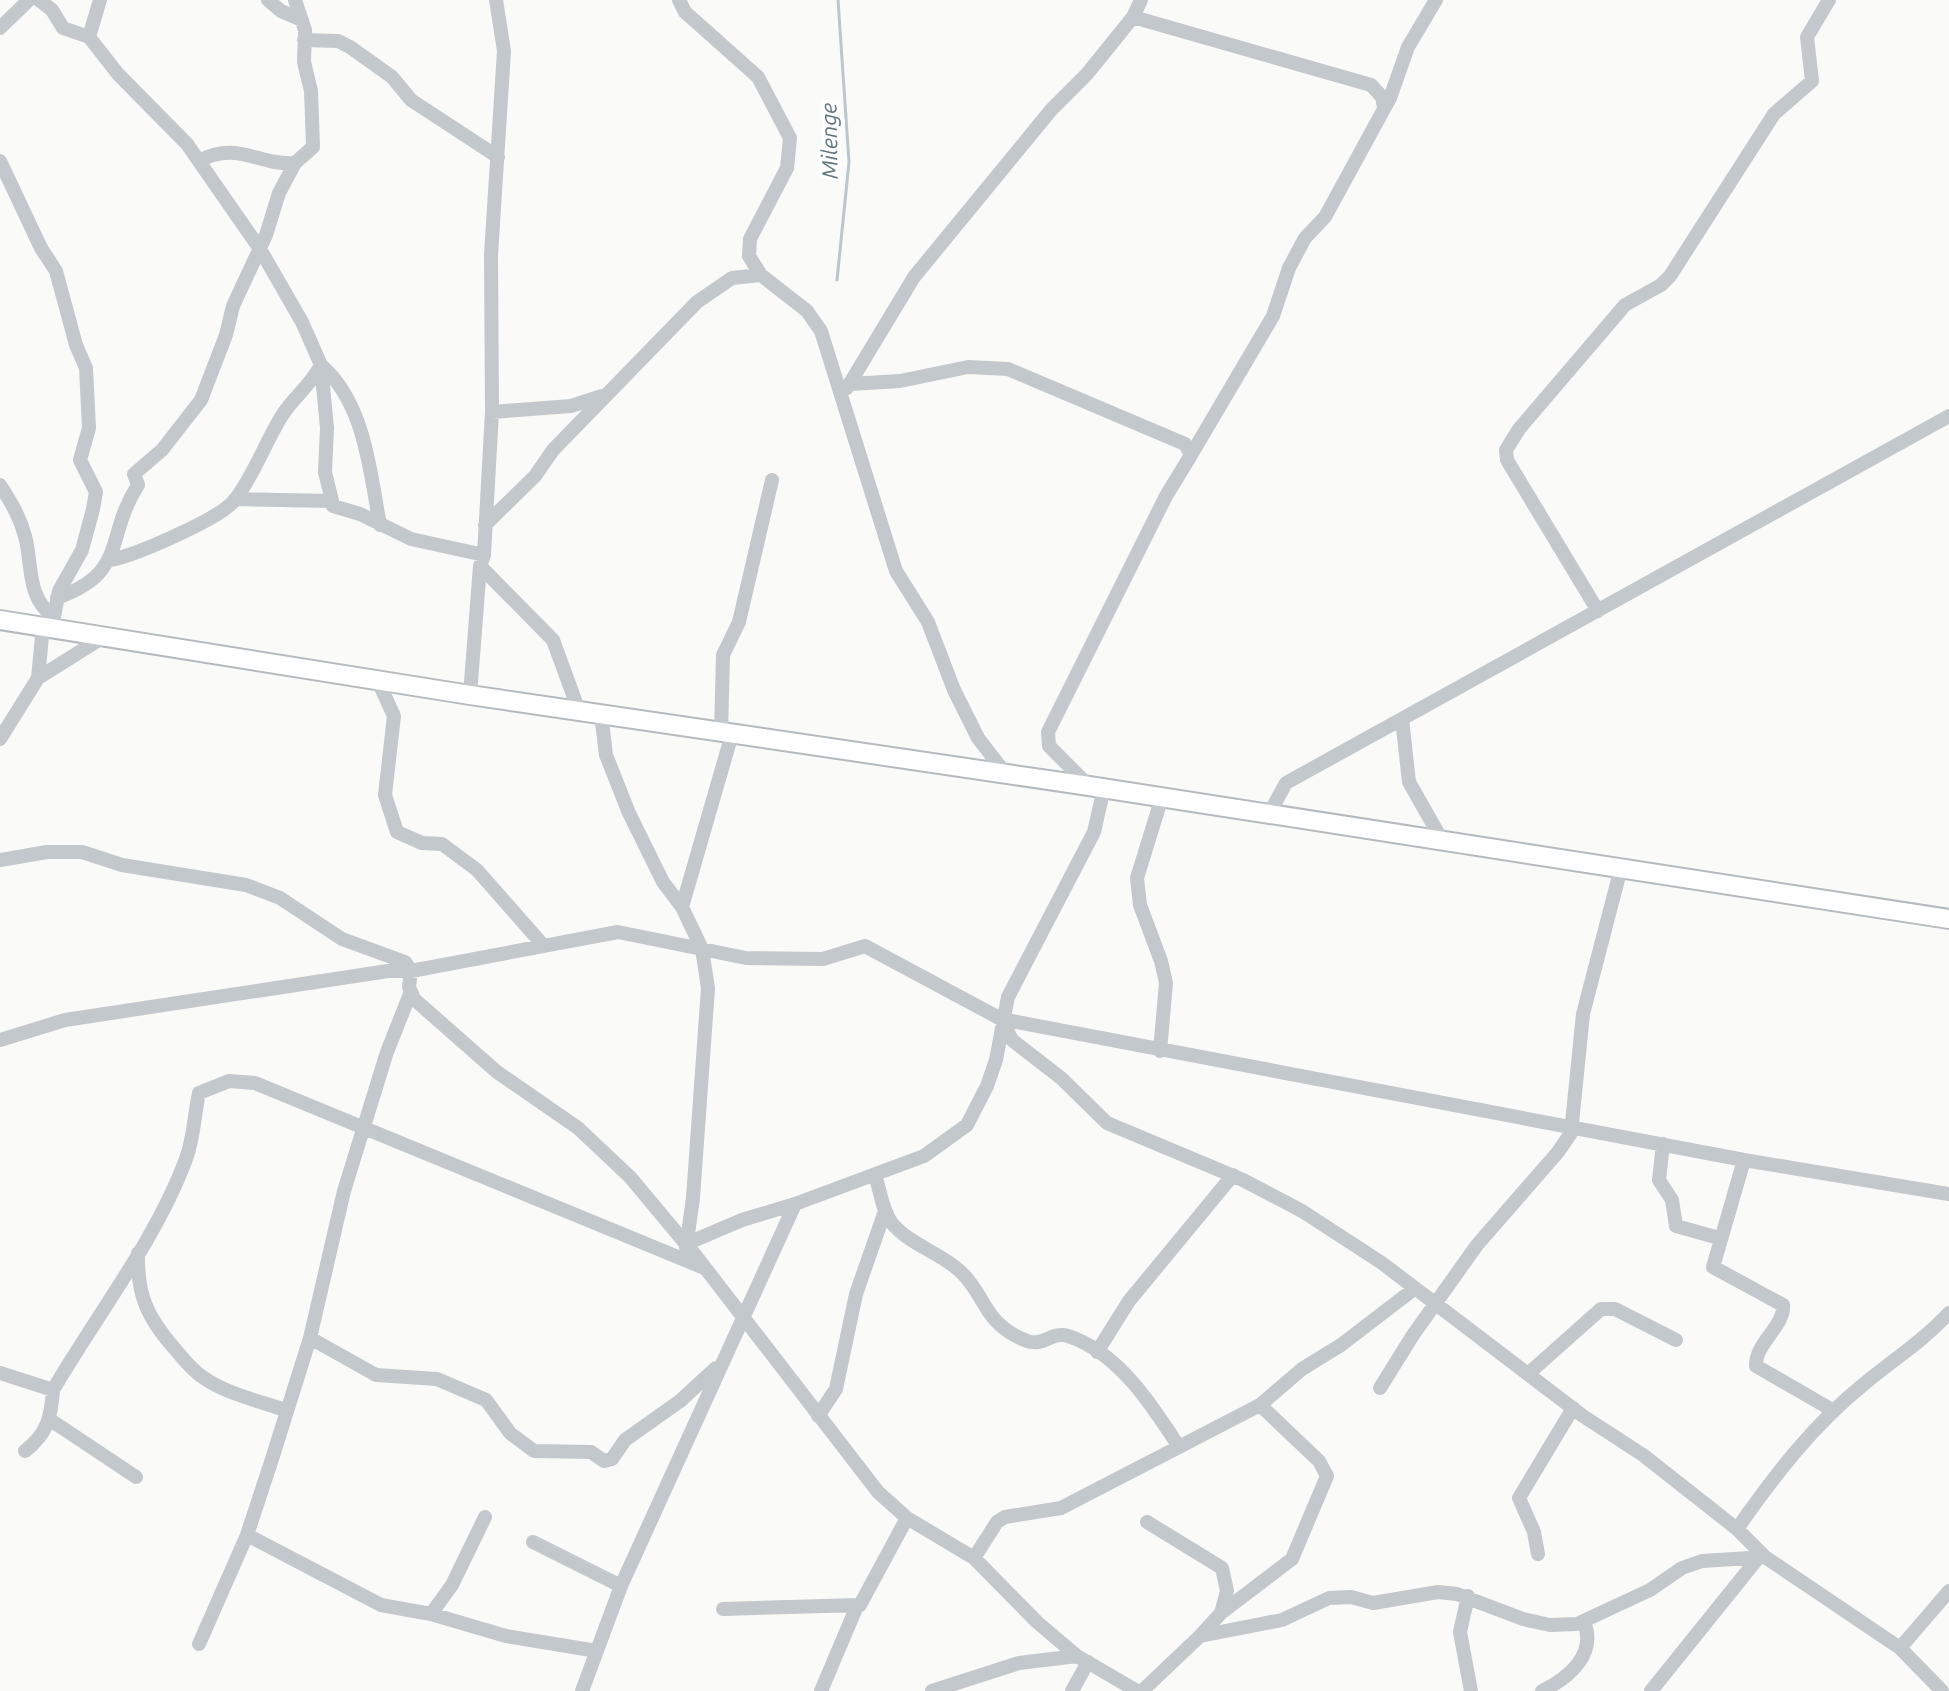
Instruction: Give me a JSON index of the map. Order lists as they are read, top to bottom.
{
  "water": ["Milenge"]
}
